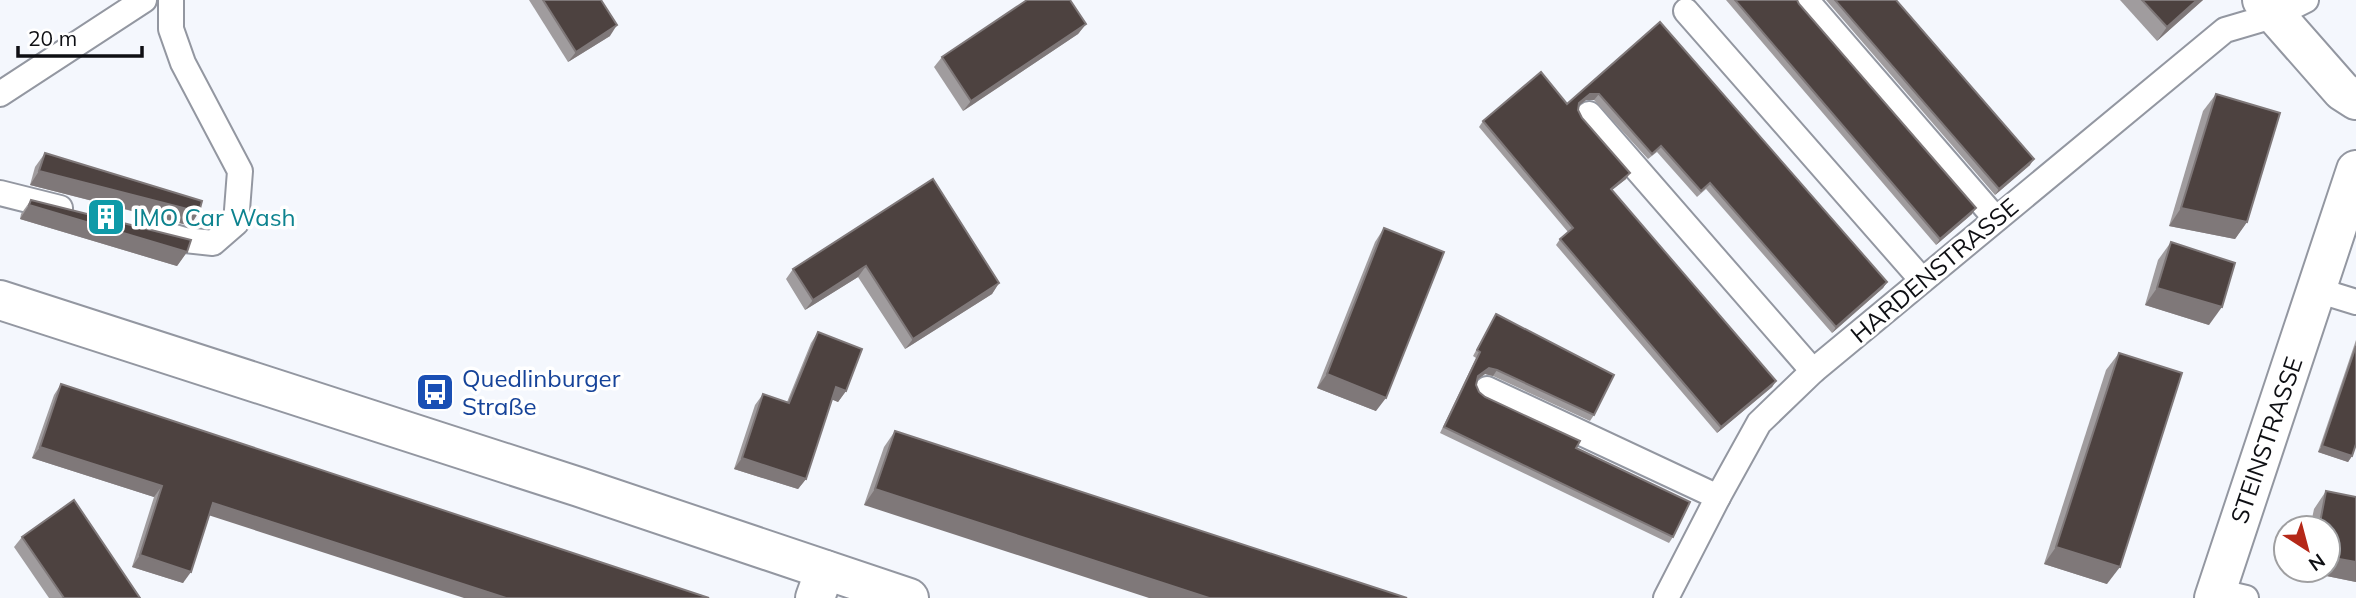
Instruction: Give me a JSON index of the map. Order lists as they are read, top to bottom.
{
  "streets": {
    "main road": ["STEINSTRASSE"],
    "lane": ["HARDENSTRASSE"]
  },
  "places": {
    "building": ["IMO Car Wash"],
    "bus stop": ["Quedlinburger Straße"]
  },
  "scale_bar": "20 m",
  "north": "bottom right"
}
